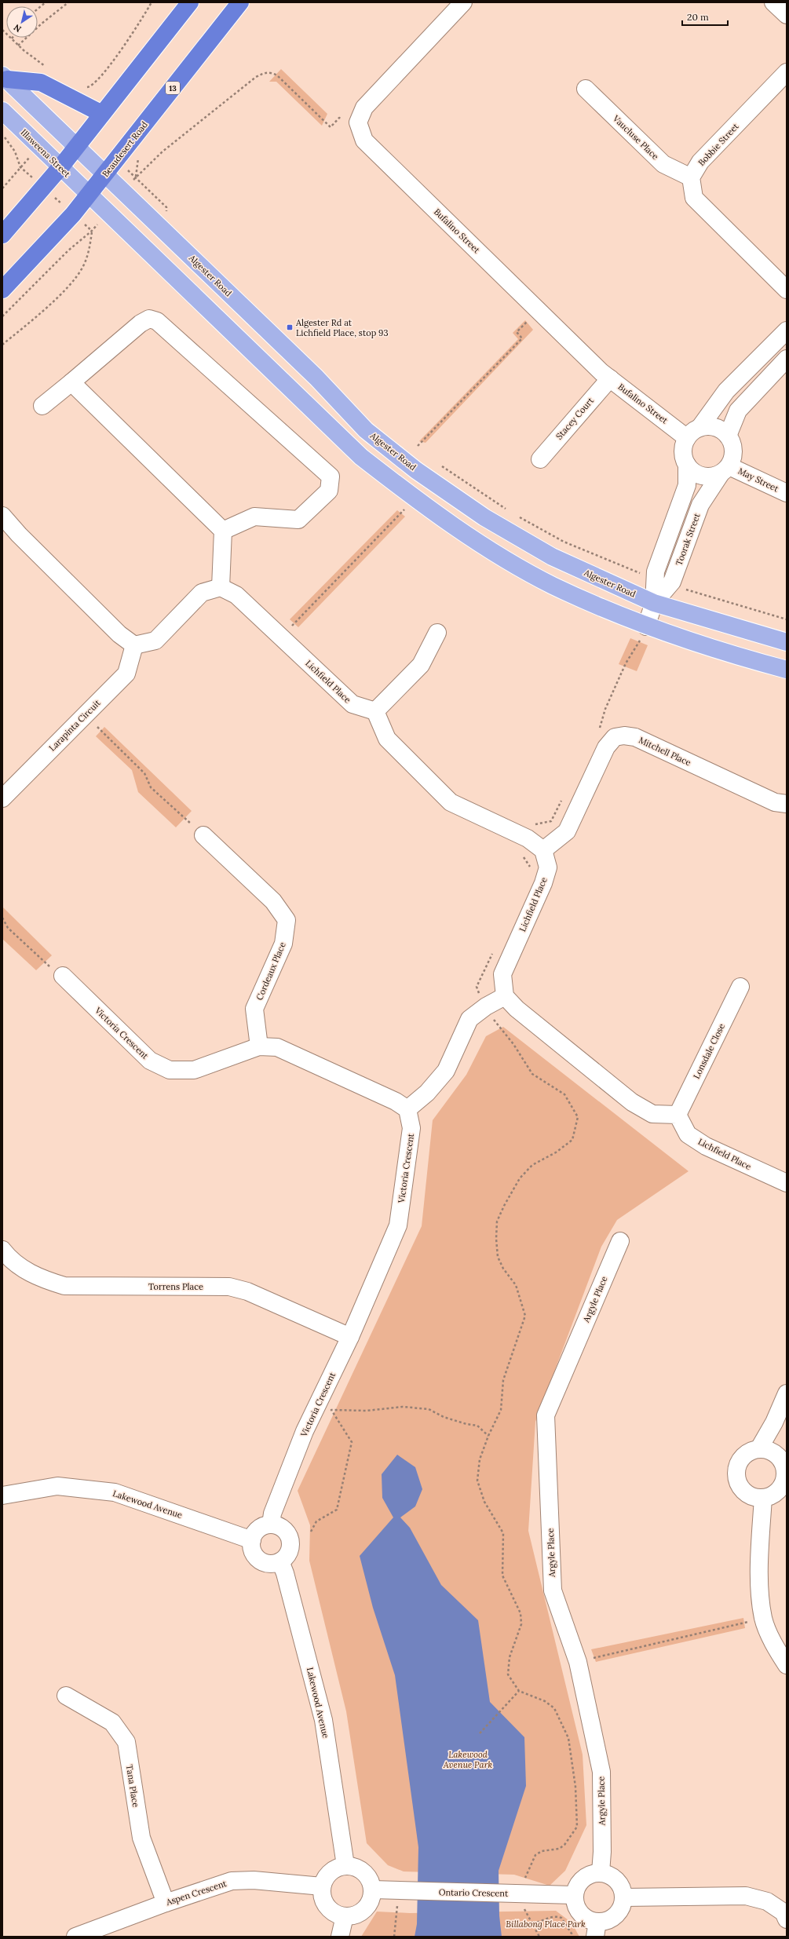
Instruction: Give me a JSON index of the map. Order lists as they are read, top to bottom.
{
  "streets": {
    "highway": ["13", "Beaudesert Road"],
    "main road": ["Illaweena Street", "Algester Road"],
    "street": [
      "Vaucluse Place",
      "Bobbie Street",
      "Bufalino Street",
      "Stacey Court",
      "May Street",
      "Toorak Street",
      "Lichfield Place",
      "Larapinta Circuit",
      "Mitchell Place",
      "Cordeaux Place",
      "Victoria Crescent",
      "Lonsdale Close",
      "Torrens Place",
      "Argyle Place",
      "Lakewood Avenue",
      "Tana Place",
      "Aspen Crescent",
      "Ontario Crescent"
    ]
  },
  "crossings": [
    ["Vaucluse Place", "Bobbie Street"],
    ["Beaudesert Road", "Illaweena Street"],
    ["Beaudesert Road", "Algester Road"],
    ["Bufalino Street", "Stacey Court"],
    ["Bufalino Street", "May Street"],
    ["Bufalino Street", "Toorak Street"],
    ["Algester Road", "Toorak Street"],
    ["May Street", "Toorak Street"],
    ["Lichfield Place", "Mitchell Place"],
    ["Lichfield Place", "Lonsdale Close"],
    ["Cordeaux Place", "Victoria Crescent"],
    ["Victoria Crescent", "Torrens Place"],
    ["Victoria Crescent", "Lakewood Avenue"],
    ["Argyle Place", "Ontario Crescent"],
    ["Lakewood Avenue", "Aspen Crescent"],
    ["Lakewood Avenue", "Ontario Crescent"],
    ["Tana Place", "Aspen Crescent"],
    ["Aspen Crescent", "Ontario Crescent"]
  ],
  "parks": ["Lakewood Avenue Park", "Billabong Place Park"],
  "places": {
    "transit": ["Algester Rd at Lichfield Place, stop 93"]
  },
  "scale_bar": "20 m",
  "north": "bottom left"
}
